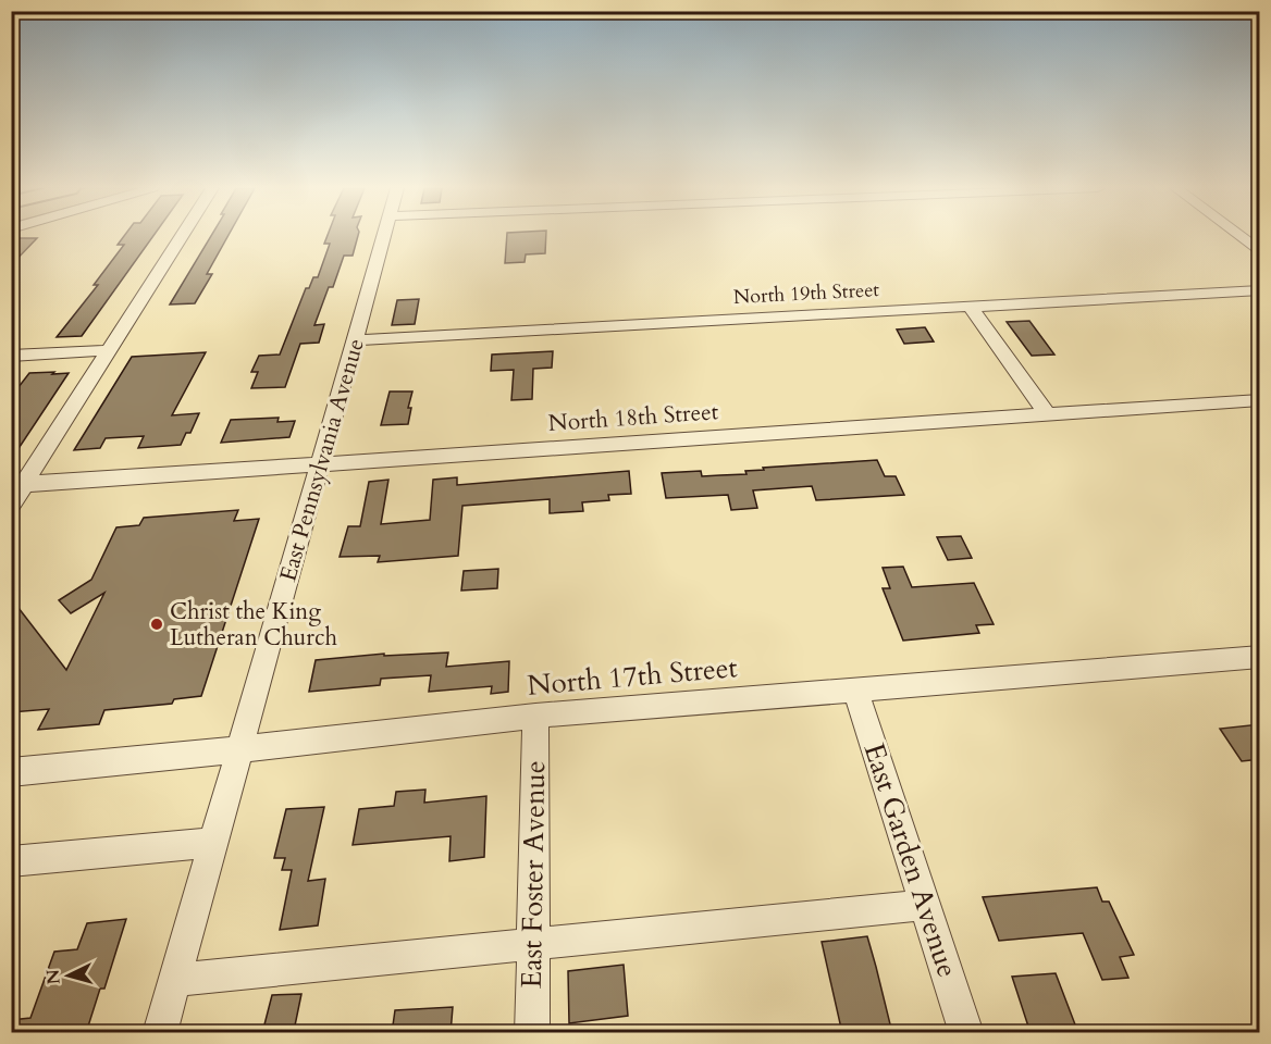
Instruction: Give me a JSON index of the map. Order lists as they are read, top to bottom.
{
  "streets": {
    "street": [
      "North 19th Street",
      "North 18th Street",
      "East Pennsylvania Avenue",
      "North 17th Street",
      "East Garden Avenue",
      "East Foster Avenue"
    ]
  },
  "crossings": [
    ["North 19th Street", "East Pennsylvania Avenue"],
    ["North 18th Street", "East Pennsylvania Avenue"],
    ["East Pennsylvania Avenue", "North 17th Street"],
    ["North 17th Street", "East Garden Avenue"],
    ["North 17th Street", "East Foster Avenue"]
  ],
  "places": ["Christ the King Lutheran Church"],
  "north": "left"
}
